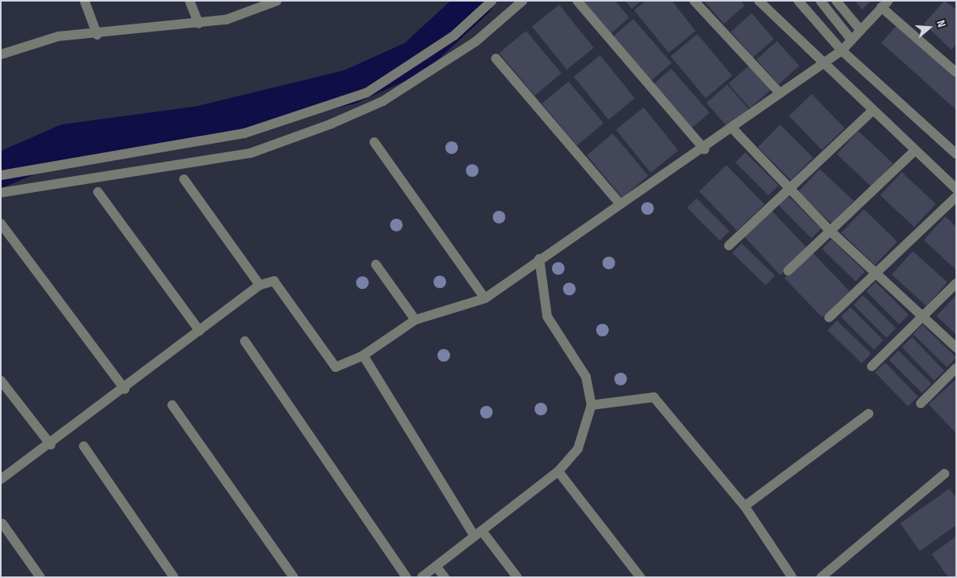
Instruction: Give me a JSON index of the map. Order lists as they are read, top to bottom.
{
  "north": "right"
}
